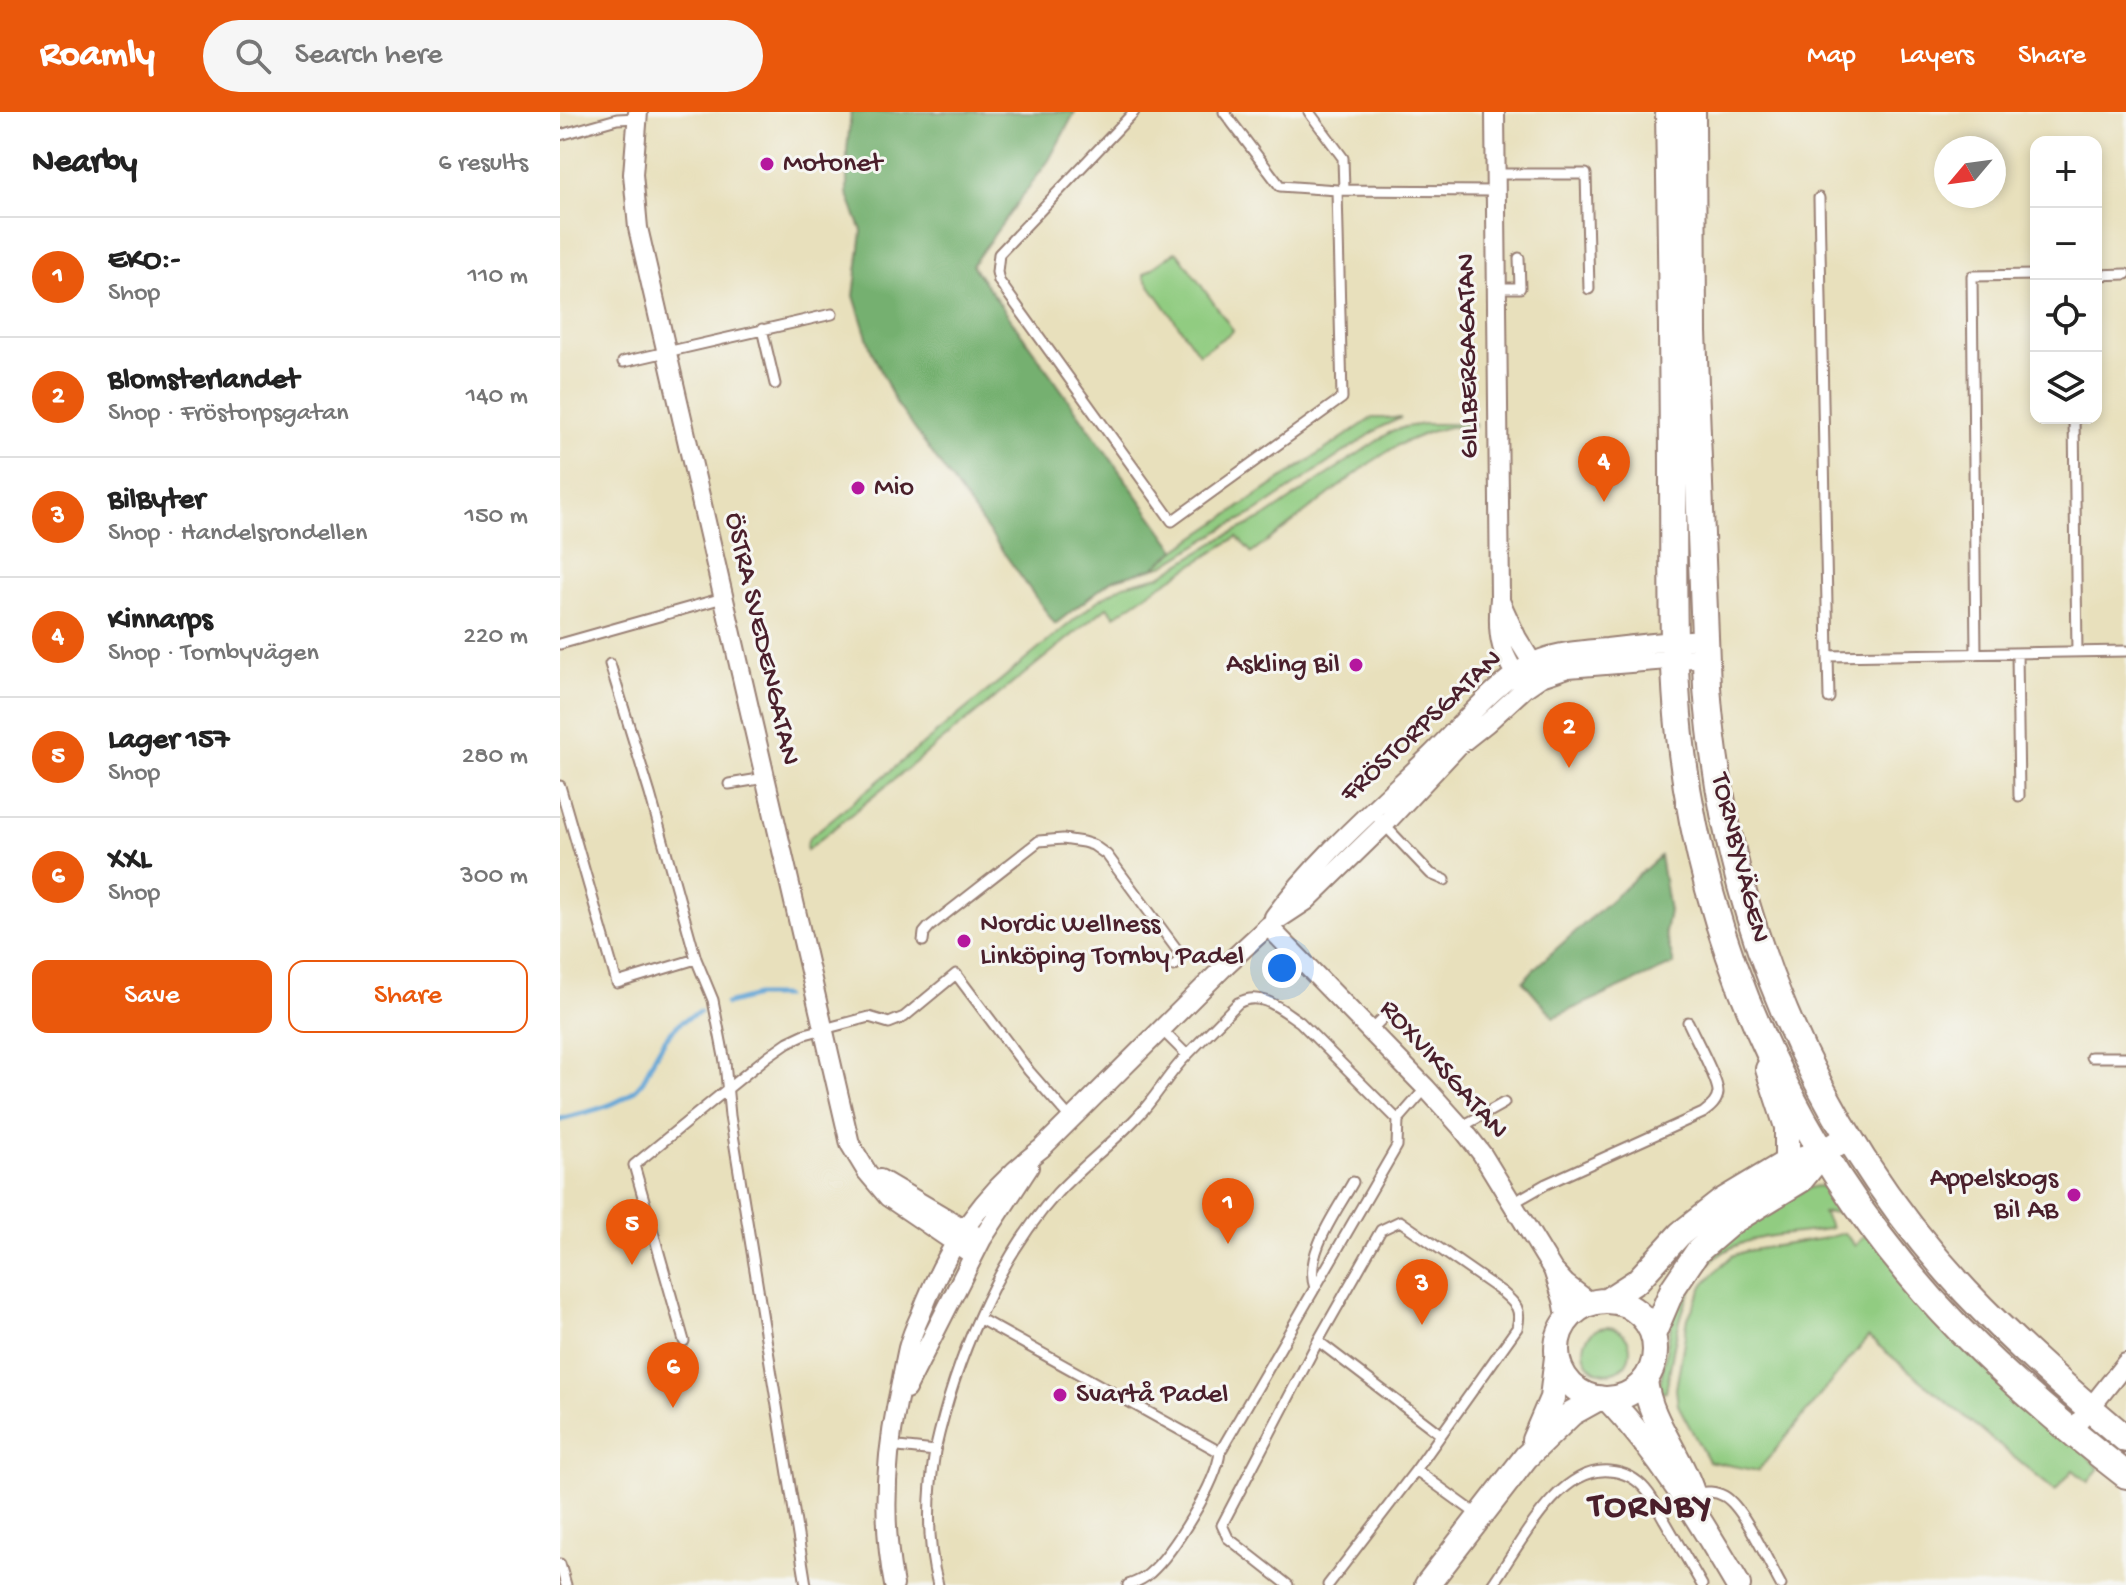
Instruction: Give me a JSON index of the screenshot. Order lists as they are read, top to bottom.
{
  "streets": {
    "main road": ["TORNBYVÄGEN"],
    "street": [
      "GILLBERGAGATAN",
      "ÖSTRA SVEDENGATAN",
      "FRÖSTORPSGATAN",
      "ROXVIKSGATAN"
    ]
  },
  "crossings": [
    ["GILLBERGAGATAN", "FRÖSTORPSGATAN"],
    ["ÖSTRA SVEDENGATAN", "FRÖSTORPSGATAN"],
    ["FRÖSTORPSGATAN", "TORNBYVÄGEN"],
    ["FRÖSTORPSGATAN", "ROXVIKSGATAN"]
  ],
  "districts": ["TORNBY"],
  "places": [
    "Motonet",
    "Mio",
    "Askling Bil",
    "Nordic Wellness Linköping Tornby Padel",
    "Appelskogs Bil AB",
    "Svartå Padel"
  ],
  "north": "bottom left",
  "page": {
    "header": "Roamly",
    "search": "Search here",
    "nav": ["Map", "Layers", "Share"],
    "heading": ["Nearby", "6 results"],
    "map_buttons": ["+", "−"],
    "list": [
      {
        "mark": "1",
        "name": "EKO:-",
        "note": "Shop",
        "value": "110 m"
      },
      {
        "mark": "2",
        "name": "Blomsterlandet",
        "note": "Shop · Fröstorpsgatan",
        "value": "140 m"
      },
      {
        "mark": "3",
        "name": "BilByter",
        "note": "Shop · Handelsrondellen",
        "value": "150 m"
      },
      {
        "mark": "4",
        "name": "Kinnarps",
        "note": "Shop · Tornbyvägen",
        "value": "220 m"
      },
      {
        "mark": "5",
        "name": "Lager 157",
        "note": "Shop",
        "value": "280 m"
      },
      {
        "mark": "6",
        "name": "XXL",
        "note": "Shop",
        "value": "300 m"
      }
    ],
    "pins": [
      "4",
      "2",
      "1",
      "5",
      "3",
      "6"
    ],
    "buttons": ["Save", "Share"]
  }
}
